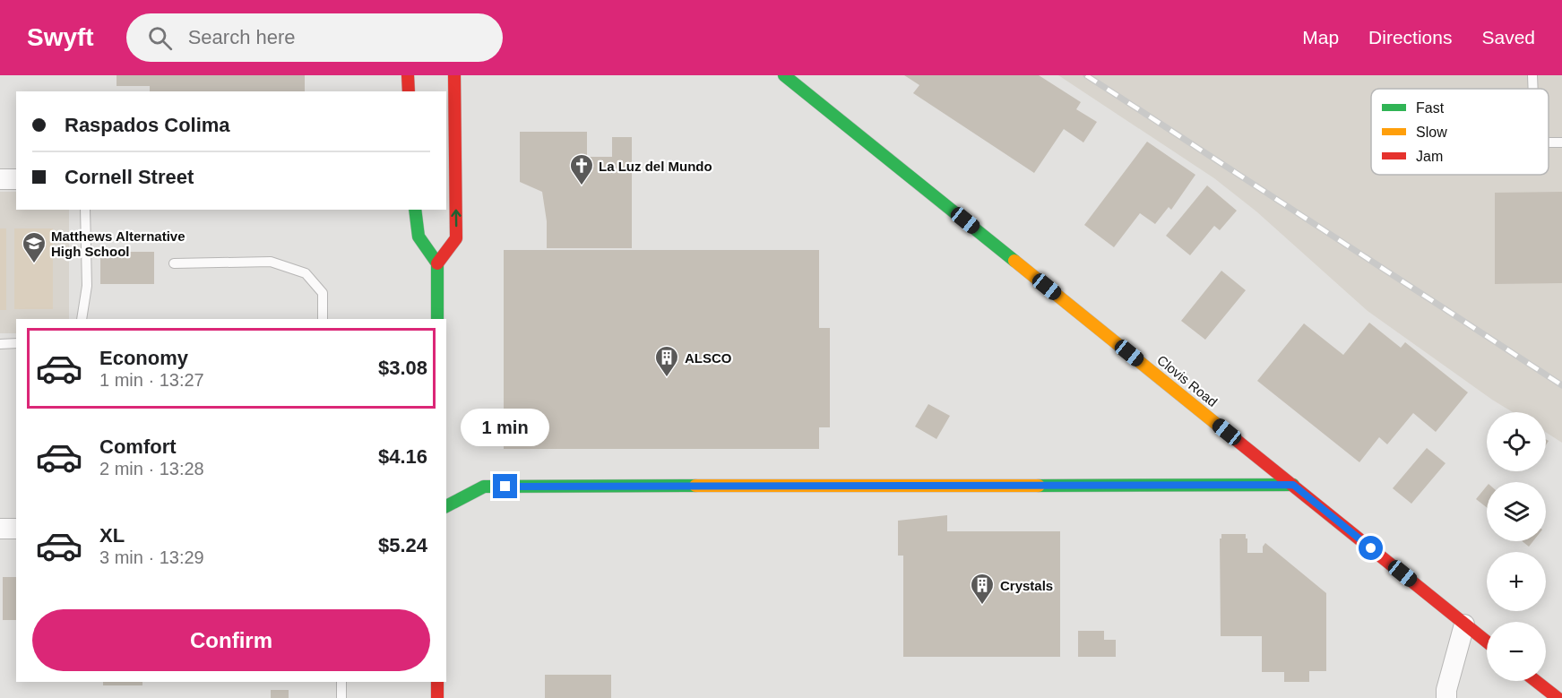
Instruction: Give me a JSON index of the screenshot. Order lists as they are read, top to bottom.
{
  "streets": {
    "main road": ["Clovis Road"]
  },
  "places": {
    "church": ["La Luz del Mundo"],
    "school or university": ["Matthews Alternative High School"],
    "building": ["ALSCO", "Crystals"]
  },
  "legend": ["Fast", "Slow", "Jam"],
  "page": {
    "header": "Swyft",
    "search": "Search here",
    "nav": ["Map", "Directions", "Saved"],
    "banner": ["Raspados Colima", "Cornell Street"],
    "list": [
      {
        "name": "Economy",
        "note": "1 min · 13:27",
        "value": "$3.08"
      },
      {
        "name": "Comfort",
        "note": "2 min · 13:28",
        "value": "$4.16"
      },
      {
        "name": "XL",
        "note": "3 min · 13:29",
        "value": "$5.24"
      }
    ],
    "bubble": "1 min",
    "map_buttons": ["+", "−"],
    "buttons": "Confirm"
  }
}
